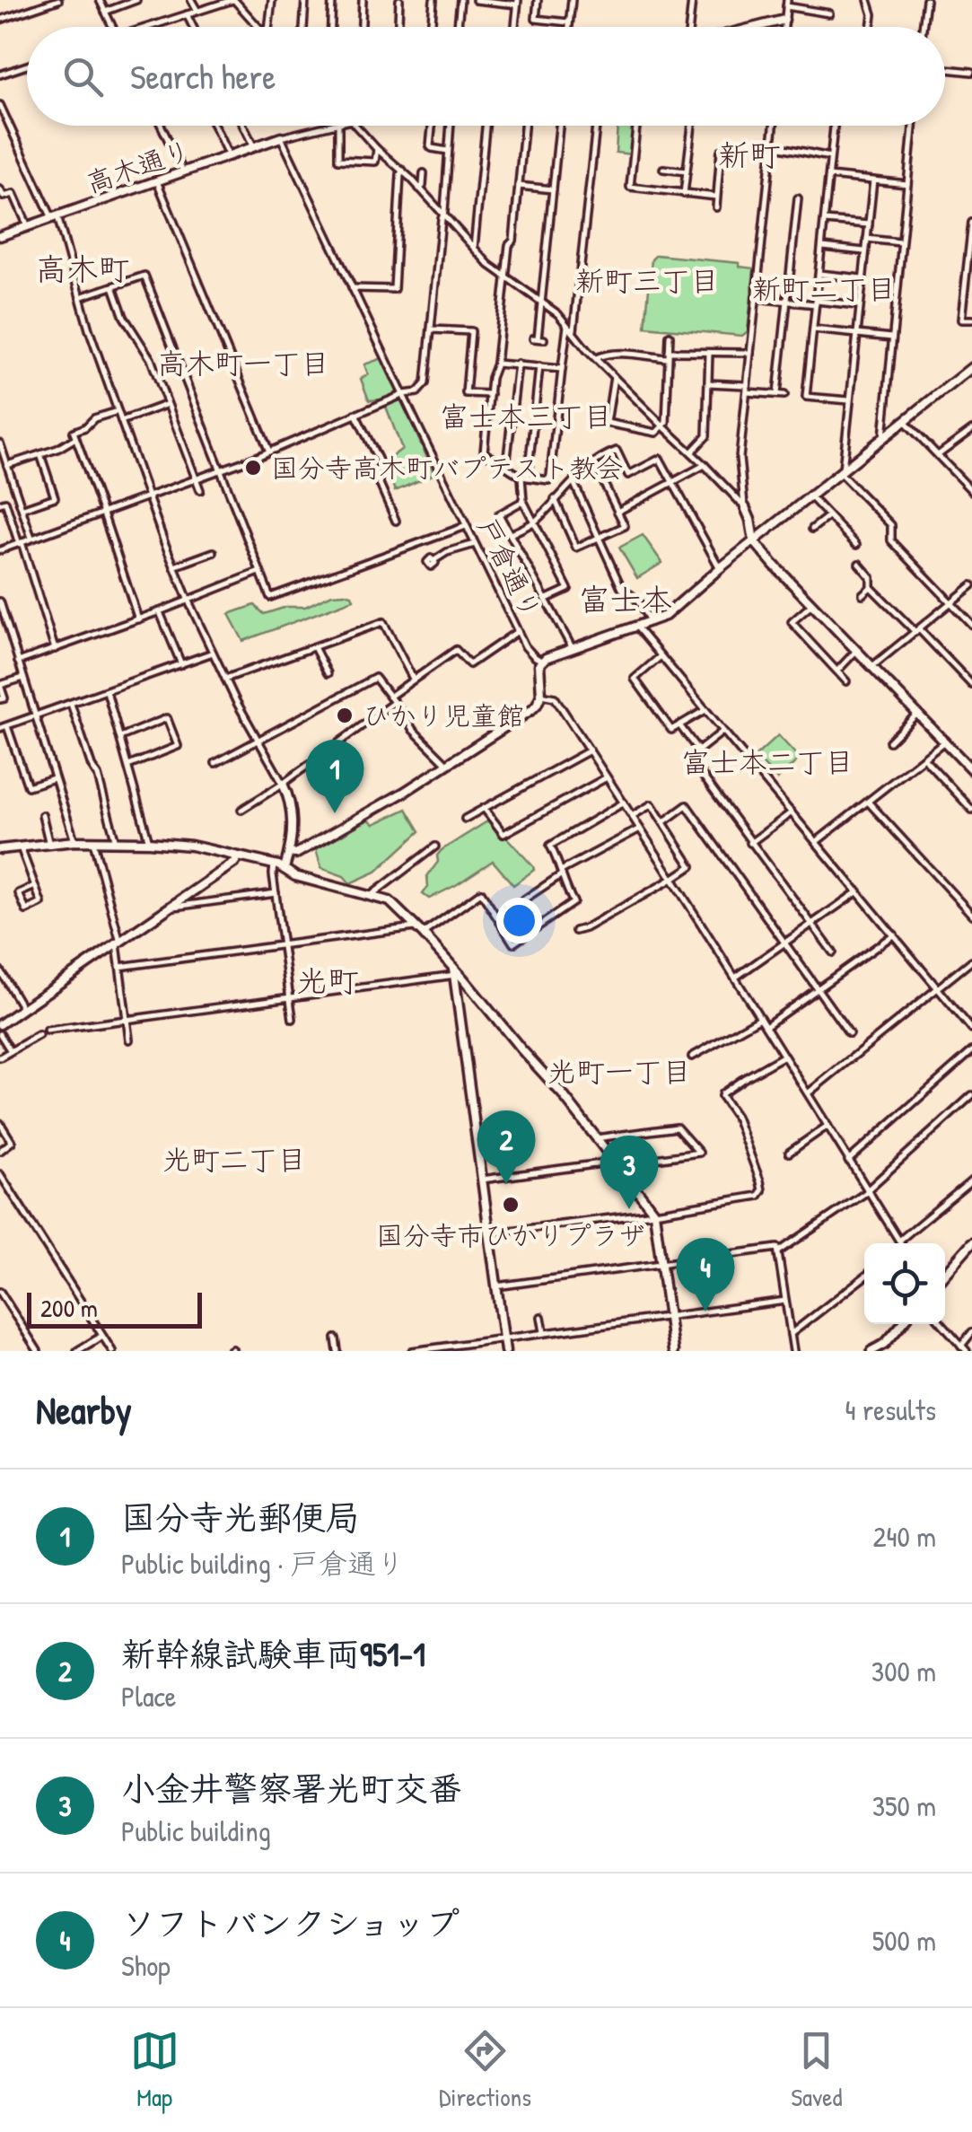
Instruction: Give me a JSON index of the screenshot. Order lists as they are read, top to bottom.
{
  "streets": {
    "street": ["高木通り", "戸倉通り"]
  },
  "crossings": [
    ["高木通り", "戸倉通り"]
  ],
  "districts": [
    "新町",
    "高木町",
    "新町三丁目",
    "新町二丁目",
    "高木町一丁目",
    "富士本三丁目",
    "富士本",
    "富士本二丁目",
    "光町",
    "光町一丁目",
    "光町二丁目"
  ],
  "places": ["国分寺高木町バプテスト教会", "ひかり児童館", "国分寺市ひかりプラザ"],
  "scale_bar": "200 m",
  "page": {
    "search": "Search here",
    "pins": [
      "1",
      "2",
      "3",
      "4"
    ],
    "scale": "200 m",
    "heading": ["Nearby", "4 results"],
    "list": [
      {
        "mark": "1",
        "name": "国分寺光郵便局",
        "note": "Public building · 戸倉通り",
        "value": "240 m"
      },
      {
        "mark": "2",
        "name": "新幹線試験車両951-1",
        "note": "Place",
        "value": "300 m"
      },
      {
        "mark": "3",
        "name": "小金井警察署光町交番",
        "note": "Public building",
        "value": "350 m"
      },
      {
        "mark": "4",
        "name": "ソフトバンクショップ",
        "note": "Shop",
        "value": "500 m"
      }
    ],
    "nav": ["Map", "Directions", "Saved"]
  }
}
